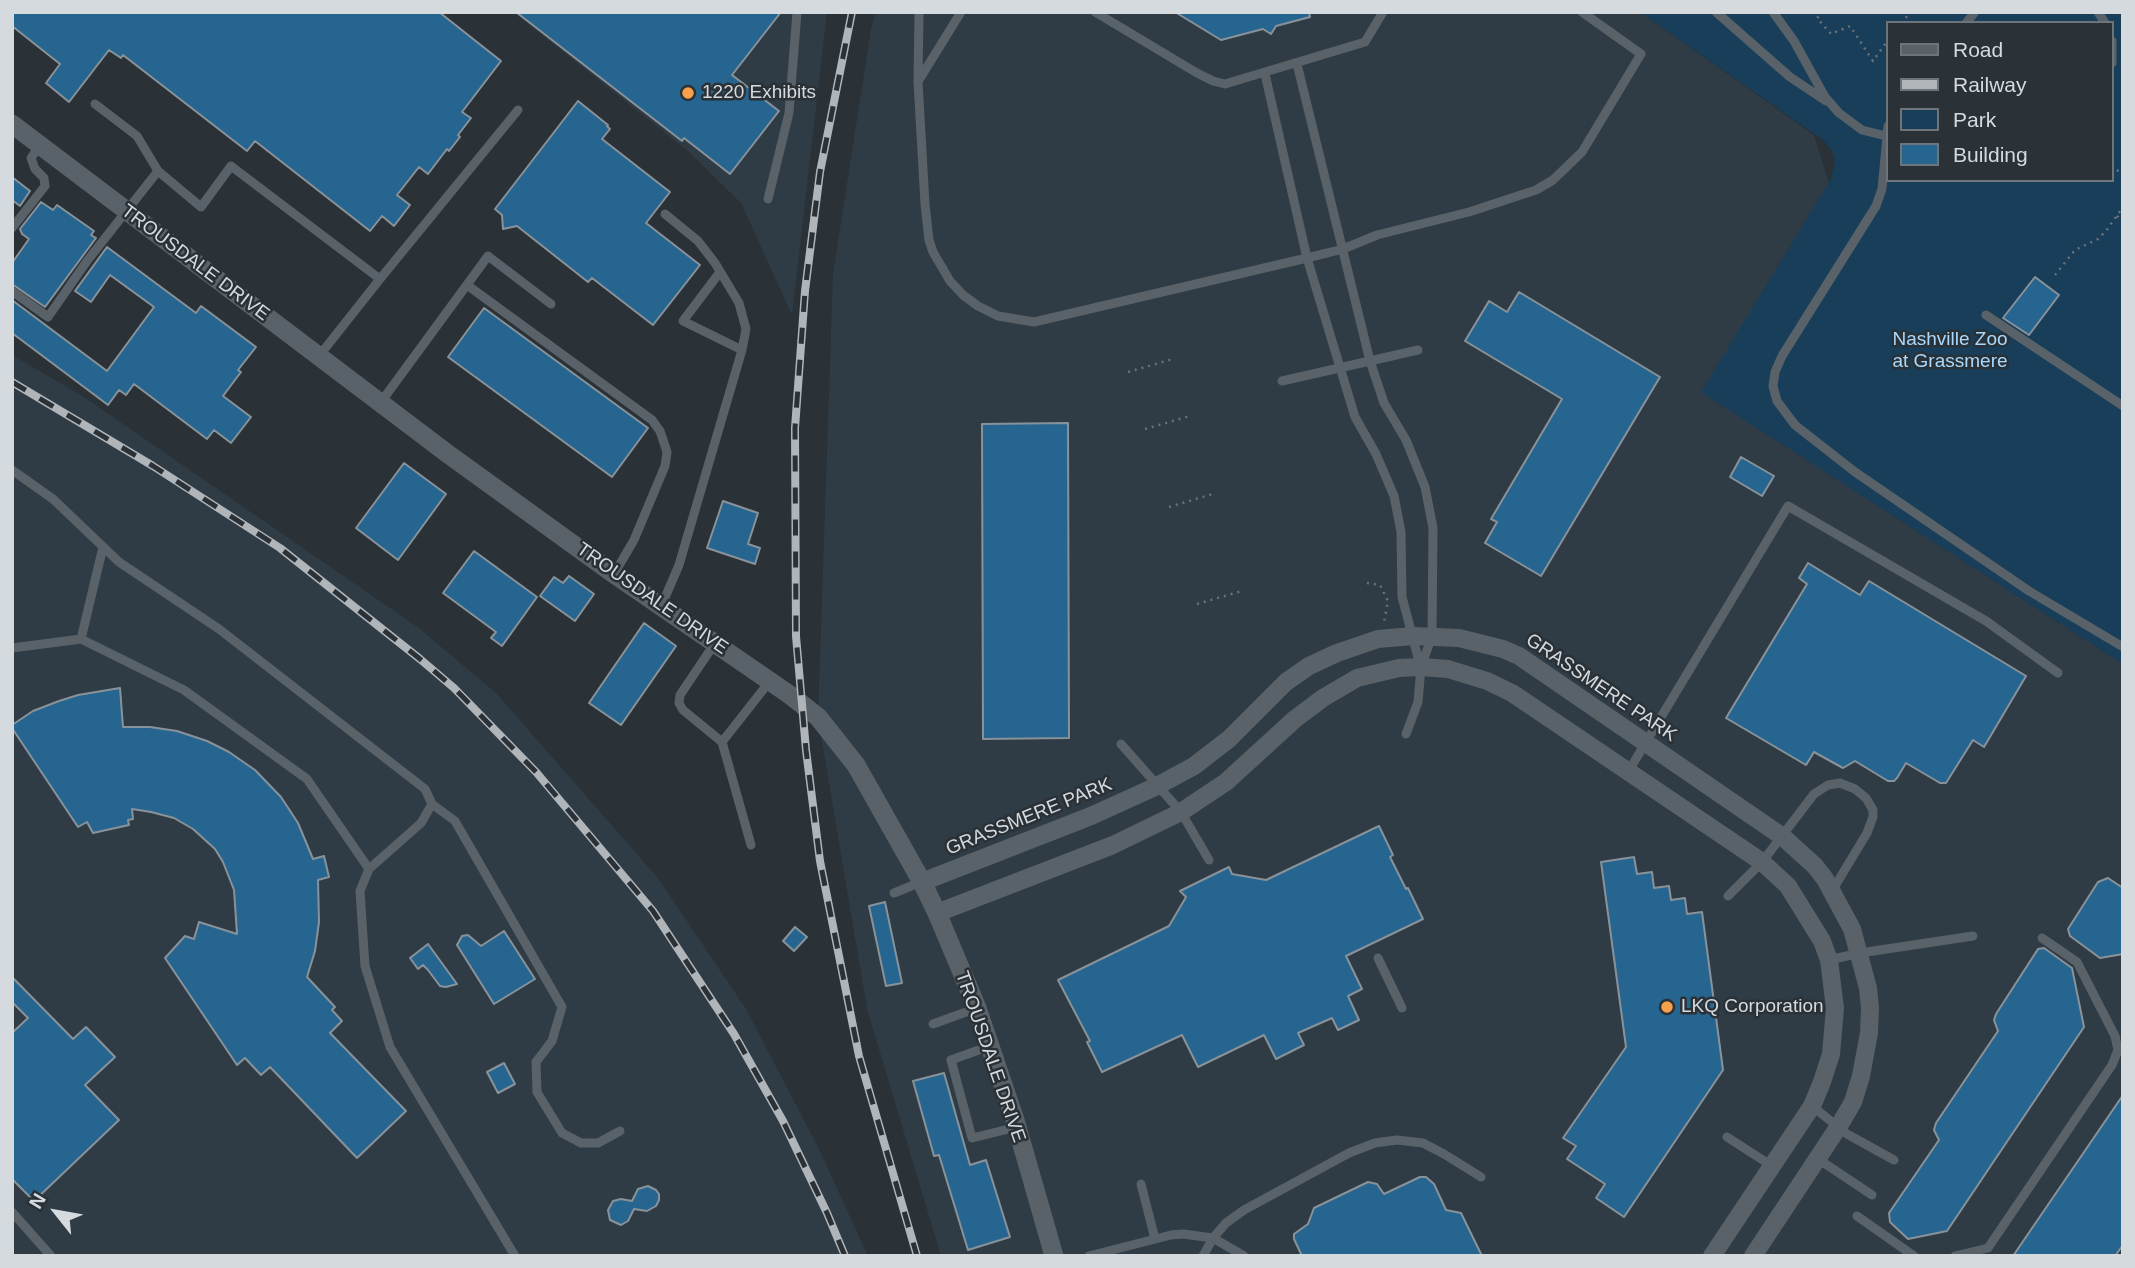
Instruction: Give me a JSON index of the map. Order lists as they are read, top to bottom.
{
  "streets": {
    "street": ["TROUSDALE DRIVE", "GRASSMERE PARK"]
  },
  "crossings": [
    ["TROUSDALE DRIVE", "GRASSMERE PARK"]
  ],
  "parks": ["Nashville Zoo at Grassmere"],
  "places": ["1220 Exhibits", "LKQ Corporation"],
  "legend": [
    "Road",
    "Railway",
    "Park",
    "Building"
  ],
  "north": "top left"
}
